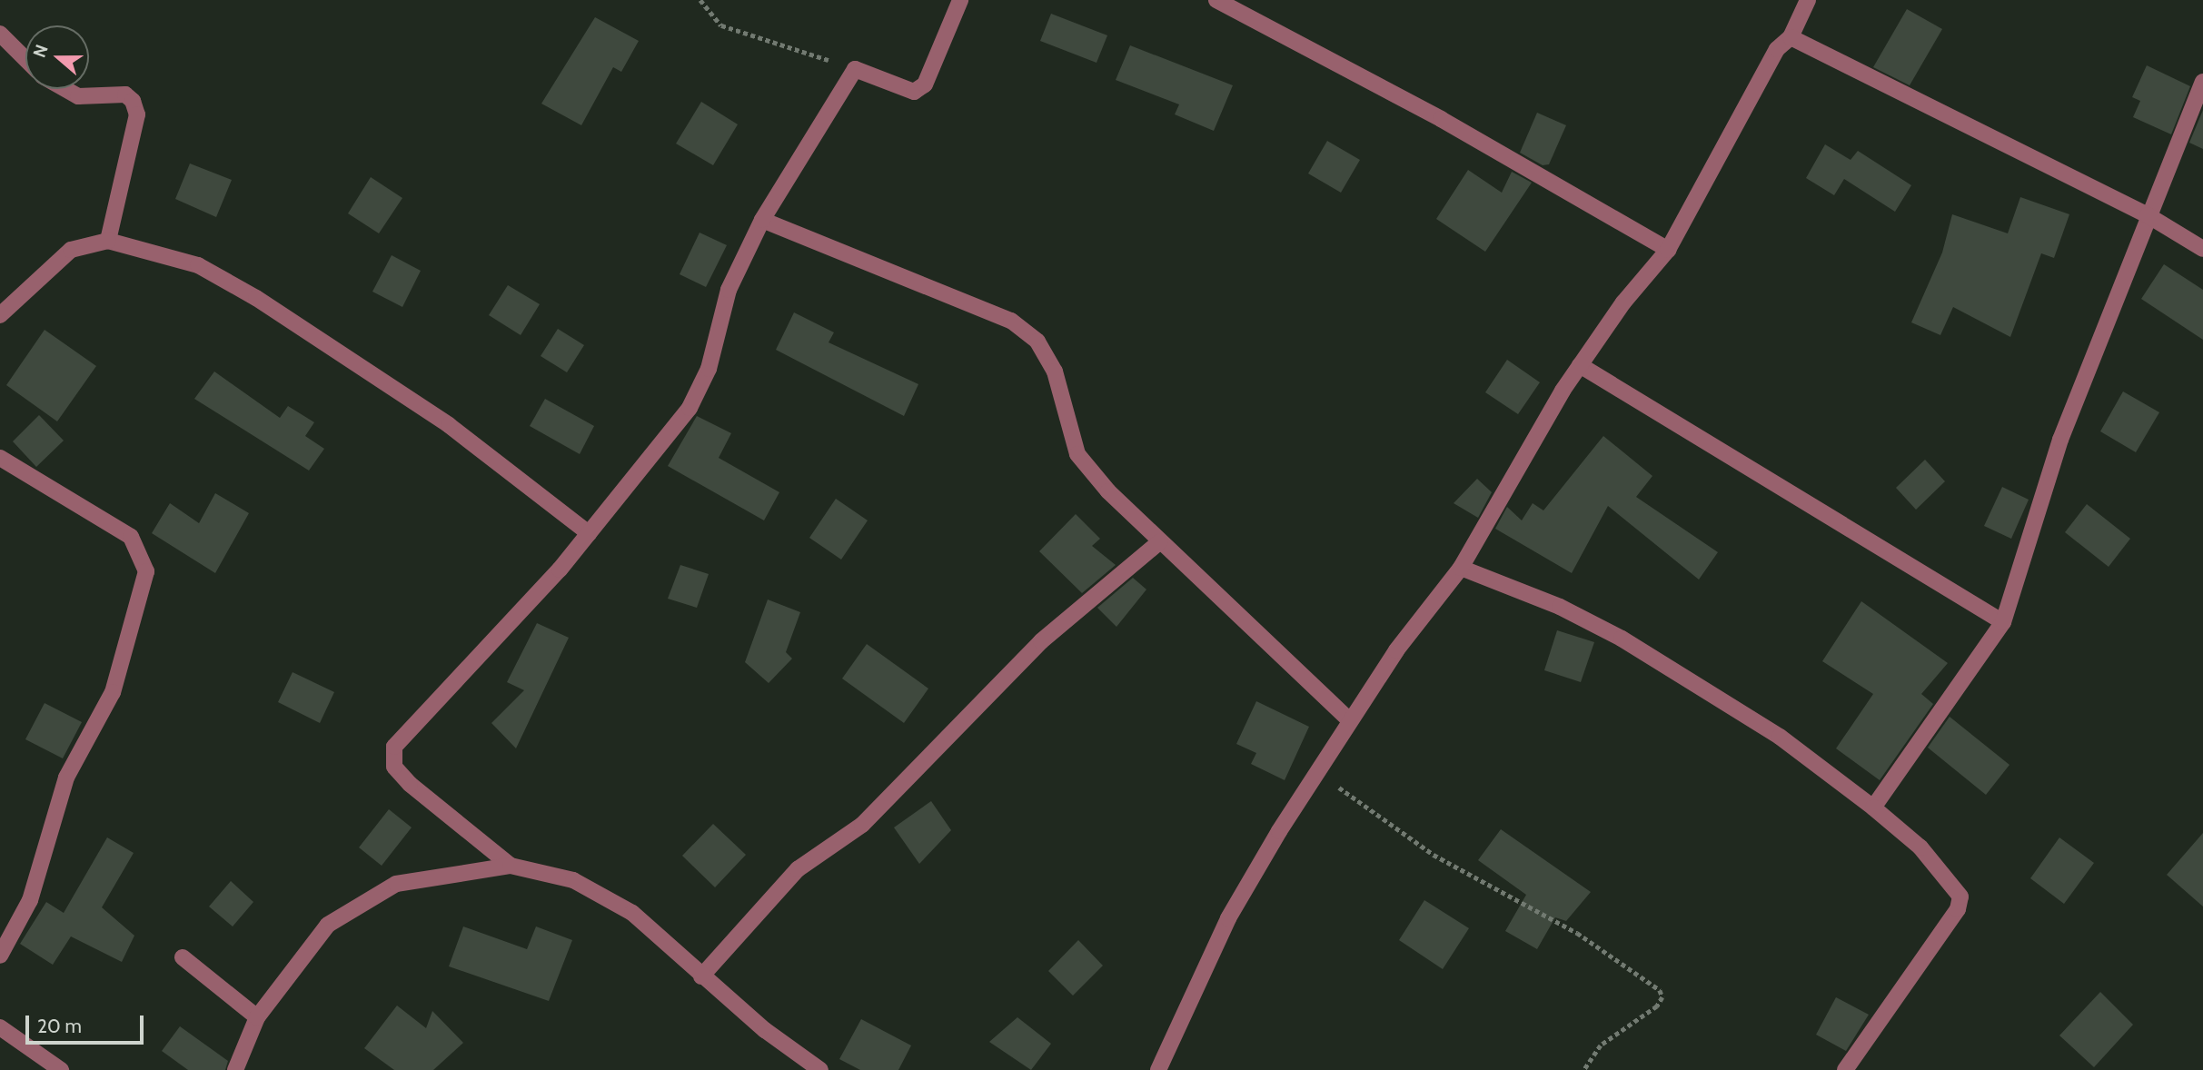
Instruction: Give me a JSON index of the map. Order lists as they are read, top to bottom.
{
  "scale_bar": "20 m",
  "north": "left"
}
